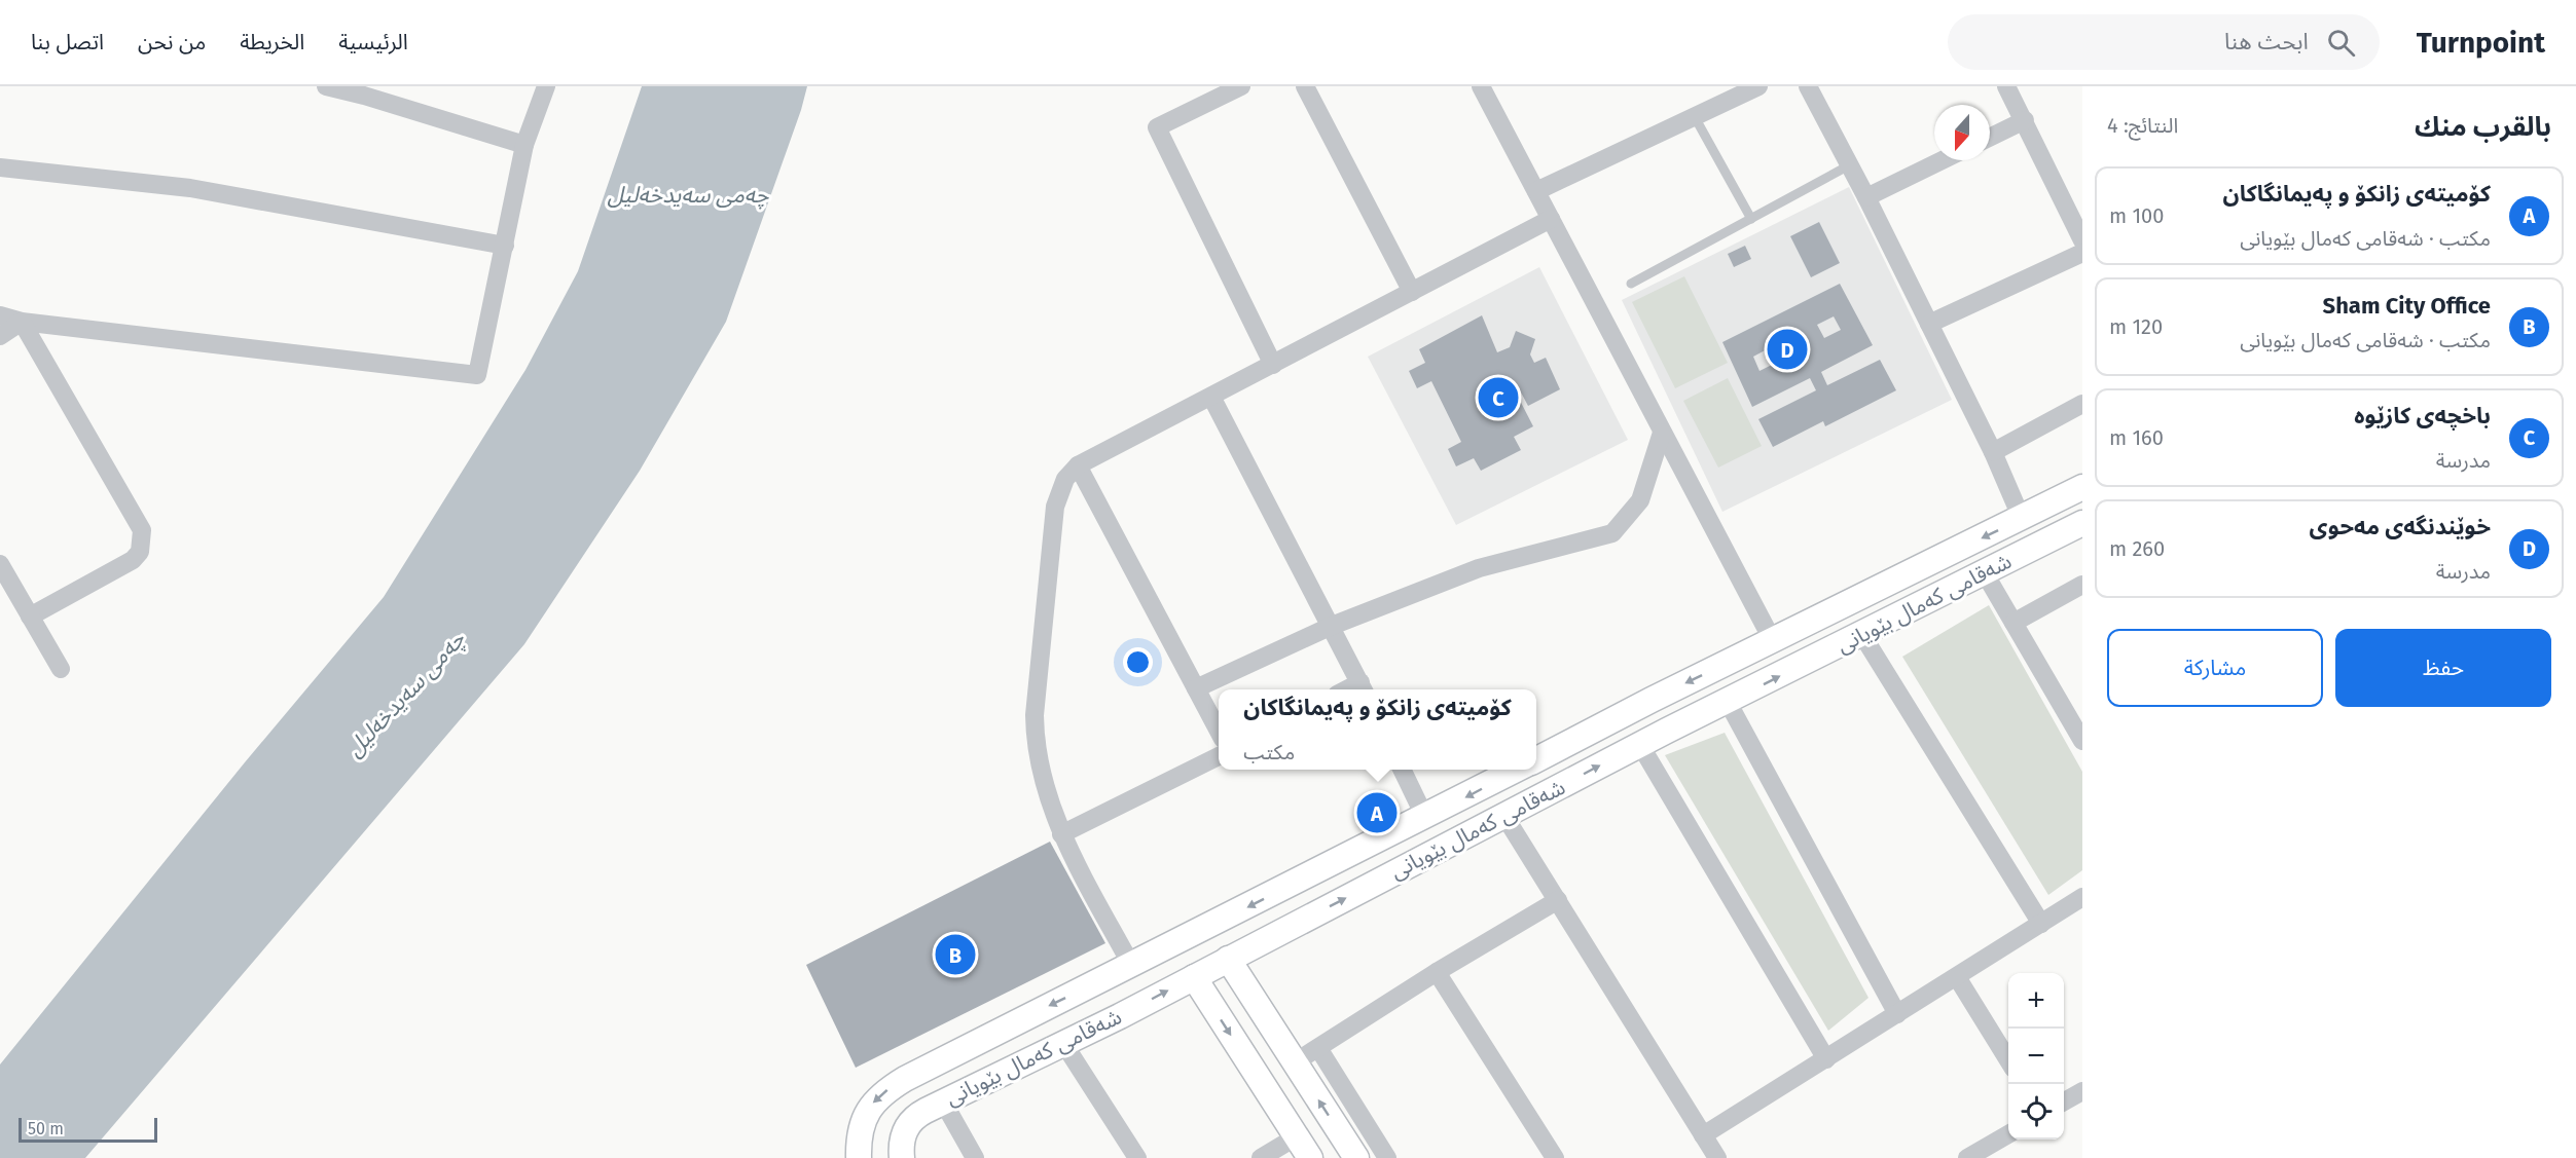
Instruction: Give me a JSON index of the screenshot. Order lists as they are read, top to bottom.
{
  "streets": {
    "main road": ["شەقامی کەمال بێویانی"]
  },
  "water": ["چەمی سەیدخەلیل"],
  "scale_bar": "50 m",
  "north": "bottom",
  "page": {
    "header": "Turnpoint",
    "search": "ابحث هنا",
    "nav": [
      "الرئيسية",
      "الخريطة",
      "من نحن",
      "اتصل بنا"
    ],
    "heading": ["بالقرب منك", "النتائج: 4"],
    "list": [
      {
        "mark": "A",
        "name": "کۆمیتەی زانکۆ و پەیمانگاکان",
        "note": "مكتب · شەقامی کەمال بێویانی",
        "value": "100 m"
      },
      {
        "mark": "B",
        "name": "Sham City Office",
        "note": "مكتب · شەقامی کەمال بێویانی",
        "value": "120 m"
      },
      {
        "mark": "C",
        "name": "باخچەی کازێوە",
        "note": "مدرسة",
        "value": "160 m"
      },
      {
        "mark": "D",
        "name": "خوێندنگەی مەحوی",
        "note": "مدرسة",
        "value": "260 m"
      }
    ],
    "pins": [
      "D",
      "C",
      "A",
      "B"
    ],
    "buttons": ["حفظ", "مشاركة"],
    "popup": ["کۆمیتەی زانکۆ و پەیمانگاکان", "مكتب"],
    "map_buttons": ["+", "−"],
    "scale": "50 m"
  }
}
